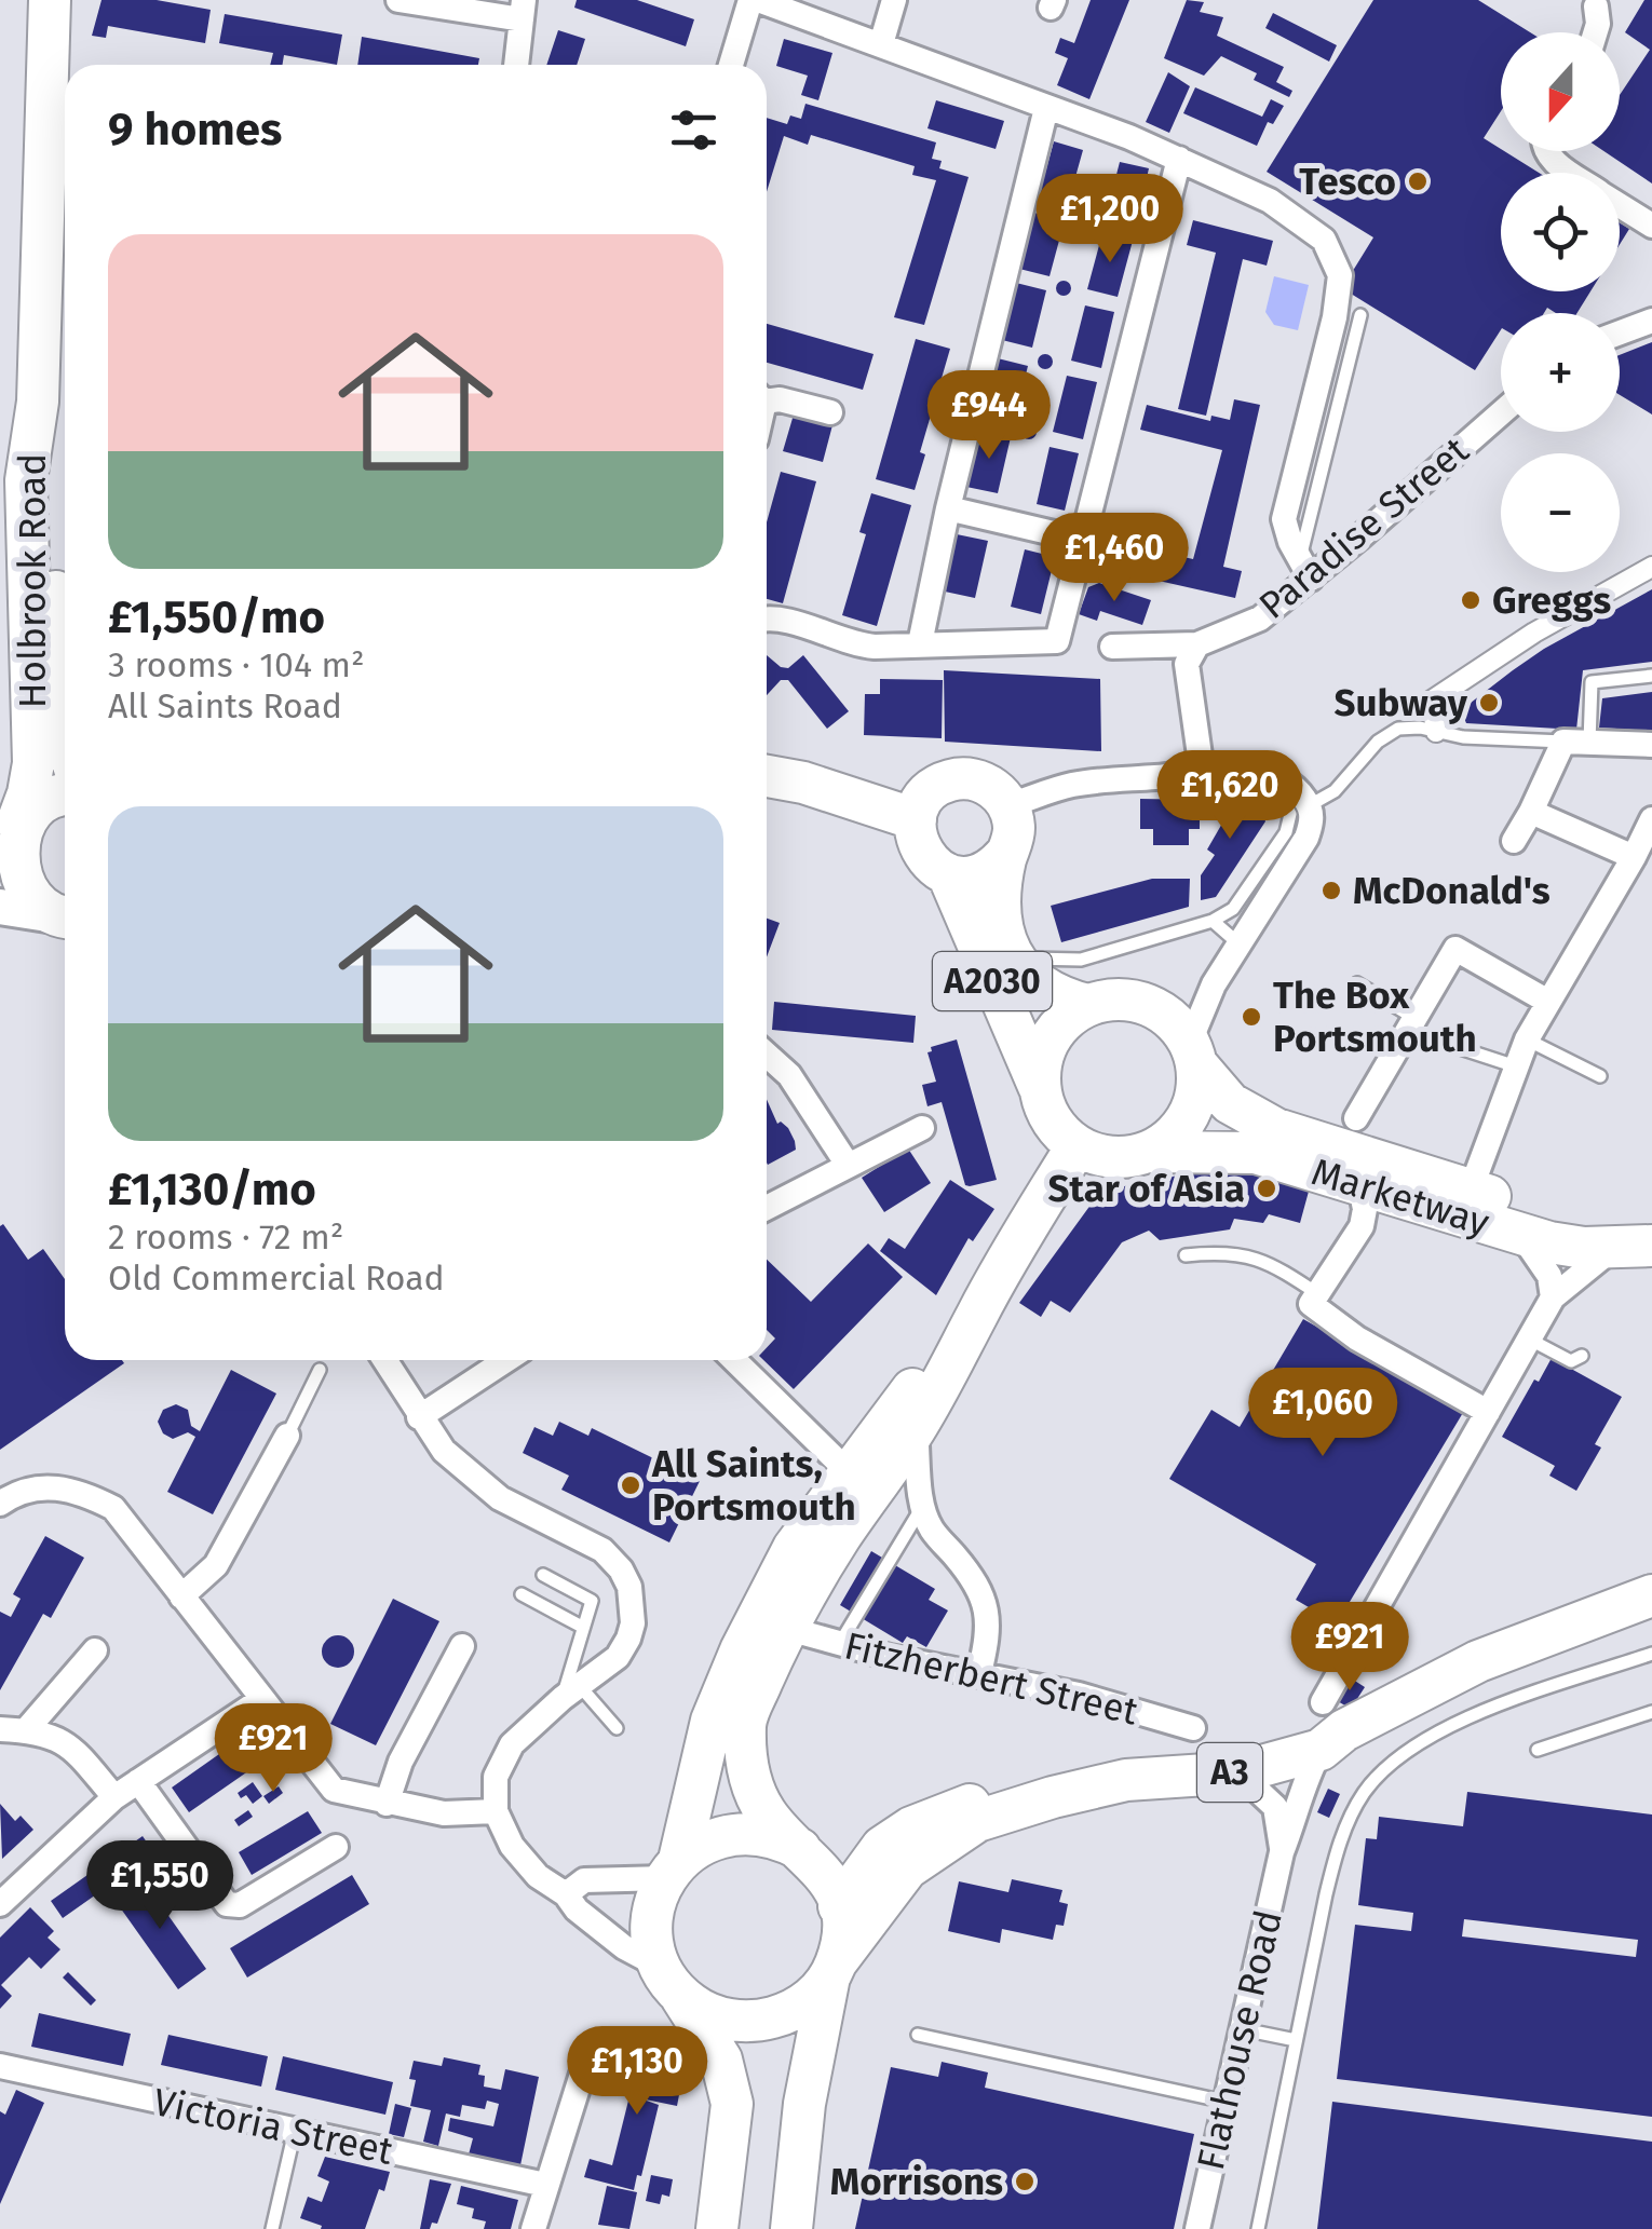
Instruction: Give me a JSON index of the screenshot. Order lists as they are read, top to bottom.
{
  "streets": {
    "main road": [
      "Holbrook Road",
      "A2030",
      "Marketway",
      "A3"
    ],
    "street": [
      "Paradise Street",
      "Fitzherbert Street",
      "Flathouse Road",
      "Victoria Street"
    ]
  },
  "crossings": [
    ["A2030", "Marketway"],
    ["A3", "Flathouse Road"]
  ],
  "places": [
    "Tesco",
    "Greggs",
    "Subway",
    "McDonald's",
    "The Box Portsmouth",
    "Star of Asia",
    "All Saints, Portsmouth",
    "Morrisons"
  ],
  "north": "bottom",
  "page": {
    "map_buttons": ["+", "−"],
    "heading": "9 homes",
    "price": [
      "£1,200",
      "£944",
      "£1,460",
      "£1,620",
      "£1,060",
      "£921",
      "£921",
      "£1,550",
      "£1,130"
    ],
    "list": [
      {
        "name": "£1,550/mo",
        "note": "3 rooms · 104 m² · All Saints Road"
      },
      {
        "name": "£1,130/mo",
        "note": "2 rooms · 72 m² · Old Commercial Road"
      }
    ]
  }
}
